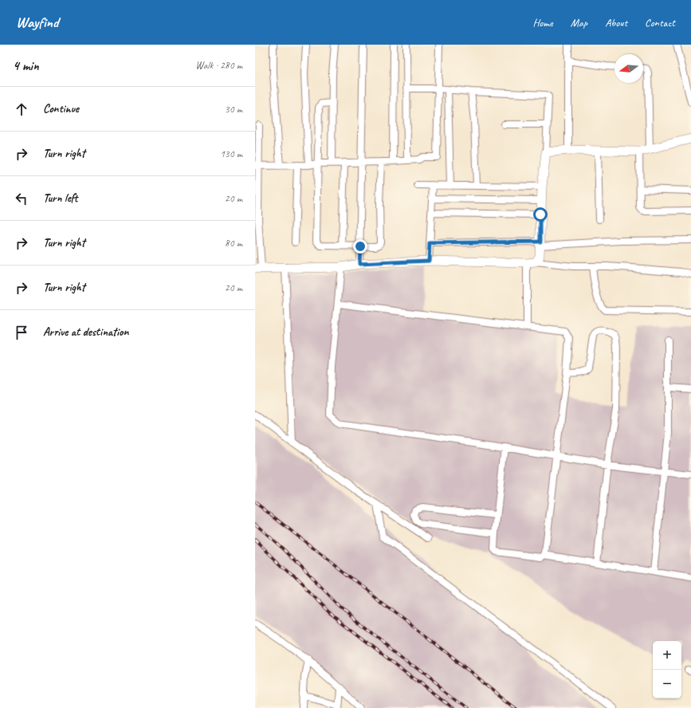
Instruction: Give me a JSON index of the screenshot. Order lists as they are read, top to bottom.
{
  "north": "left",
  "page": {
    "header": "Wayfind",
    "nav": [
      "Home",
      "Map",
      "About",
      "Contact"
    ],
    "heading": ["4 min", "Walk · 280 m"],
    "list": [
      ["Continue", "30 m"],
      ["Turn right", "130 m"],
      ["Turn left", "20 m"],
      ["Turn right", "80 m"],
      ["Turn right", "20 m"],
      "Arrive at destination"
    ],
    "map_buttons": ["+", "−"]
  }
}
